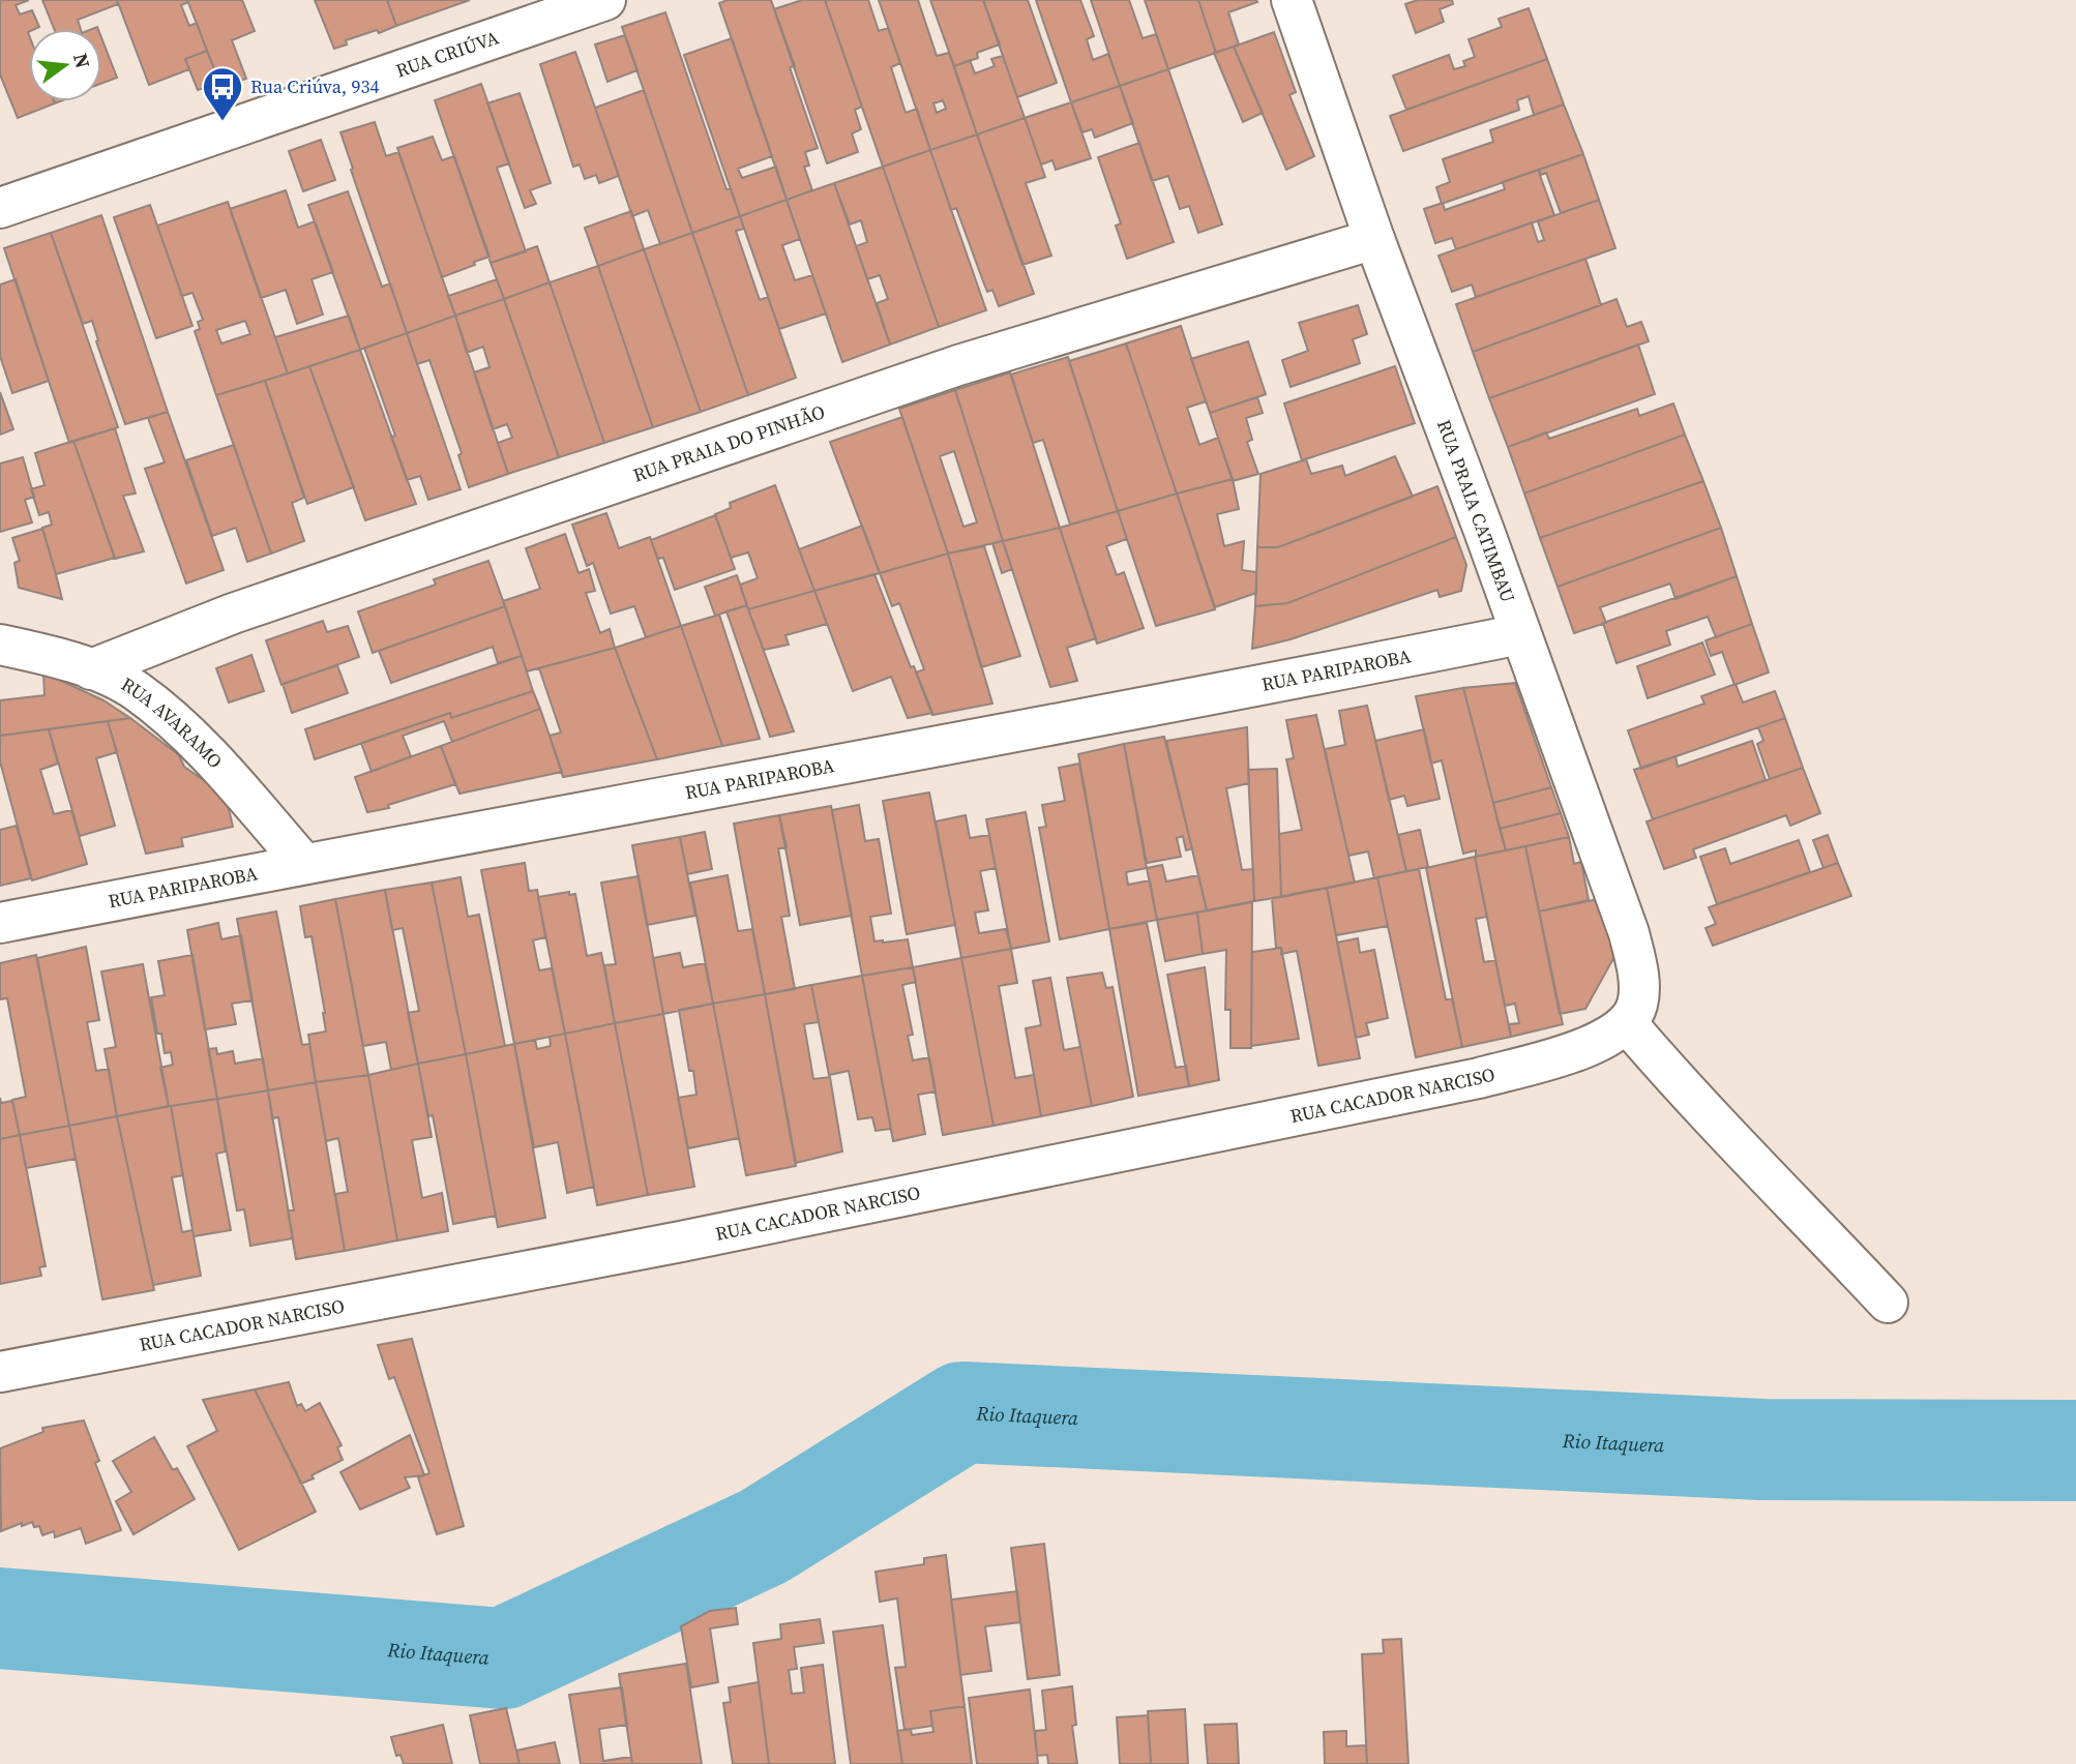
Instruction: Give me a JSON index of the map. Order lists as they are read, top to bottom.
{
  "streets": {
    "street": [
      "RUA CRIÚVA",
      "RUA PRAIA DO PINHÃO",
      "RUA PRAIA CATIMBAU",
      "RUA PARIPAROBA",
      "RUA AVARAMO",
      "RUA CACADOR NARCISO"
    ]
  },
  "crossings": [
    ["RUA PRAIA DO PINHÃO", "RUA PRAIA CATIMBAU"],
    ["RUA PRAIA DO PINHÃO", "RUA AVARAMO"],
    ["RUA PRAIA CATIMBAU", "RUA PARIPAROBA"],
    ["RUA PRAIA CATIMBAU", "RUA CACADOR NARCISO"],
    ["RUA PARIPAROBA", "RUA AVARAMO"]
  ],
  "water": ["Rio Itaquera"],
  "places": {
    "bus stop": ["Rua Criúva, 934"]
  },
  "north": "right"
}
